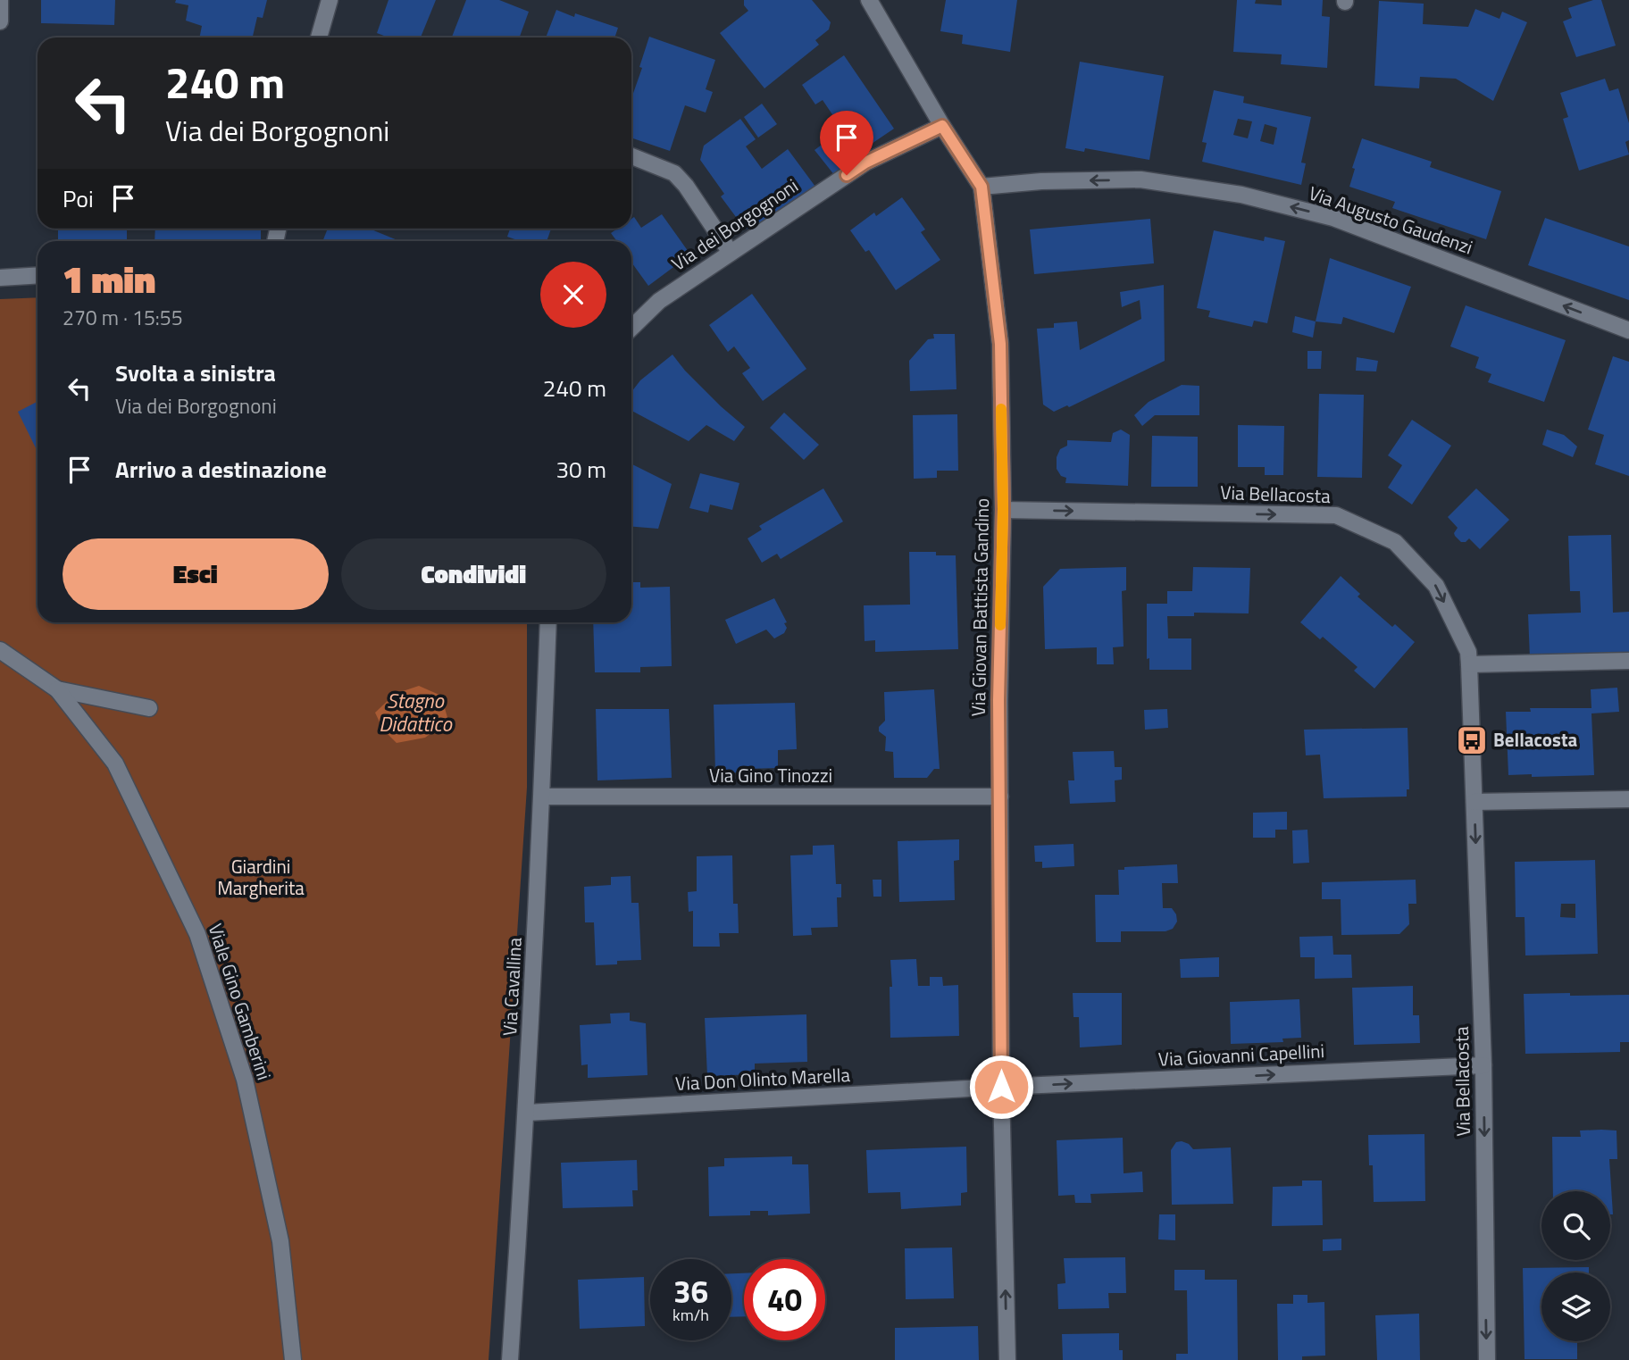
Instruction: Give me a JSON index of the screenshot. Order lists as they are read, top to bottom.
{
  "streets": {
    "street": [
      "Via Augusto Gaudenzi",
      "Via dei Borgognoni",
      "Via Bellacosta",
      "Via Giovan Battista Gandino",
      "Via Gino Tinozzi",
      "Via Cavallina",
      "Viale Gino Gamberini",
      "Via Giovanni Capellini",
      "Via Don Olinto Marella"
    ]
  },
  "crossings": [
    ["Via Augusto Gaudenzi", "Via Giovan Battista Gandino"],
    ["Via dei Borgognoni", "Via Giovan Battista Gandino"],
    ["Via Bellacosta", "Via Giovan Battista Gandino"],
    ["Via Bellacosta", "Via Giovanni Capellini"],
    ["Via Giovan Battista Gandino", "Via Gino Tinozzi"],
    ["Via Giovan Battista Gandino", "Via Giovanni Capellini"],
    ["Via Giovan Battista Gandino", "Via Don Olinto Marella"],
    ["Via Gino Tinozzi", "Via Cavallina"],
    ["Via Cavallina", "Via Don Olinto Marella"],
    ["Via Giovanni Capellini", "Via Don Olinto Marella"]
  ],
  "one_way": ["Via Augusto Gaudenzi", "Via Giovanni Capellini"],
  "water": ["Stagno Didattico"],
  "parks": ["Giardini Margherita"],
  "places": {
    "bus stop": ["Bellacosta"]
  },
  "page": {
    "turn": ["240 m", "Via dei Borgognoni"],
    "then": "Poi",
    "heading": ["1 min", "270 m · 15:55"],
    "list": [
      {
        "name": "Svolta a sinistra",
        "note": "Via dei Borgognoni",
        "value": "240 m"
      },
      {
        "name": "Arrivo a destinazione",
        "value": "30 m"
      }
    ],
    "buttons": ["Esci", "Condividi"],
    "speed": "36 km/h",
    "limit": "40"
  }
}
